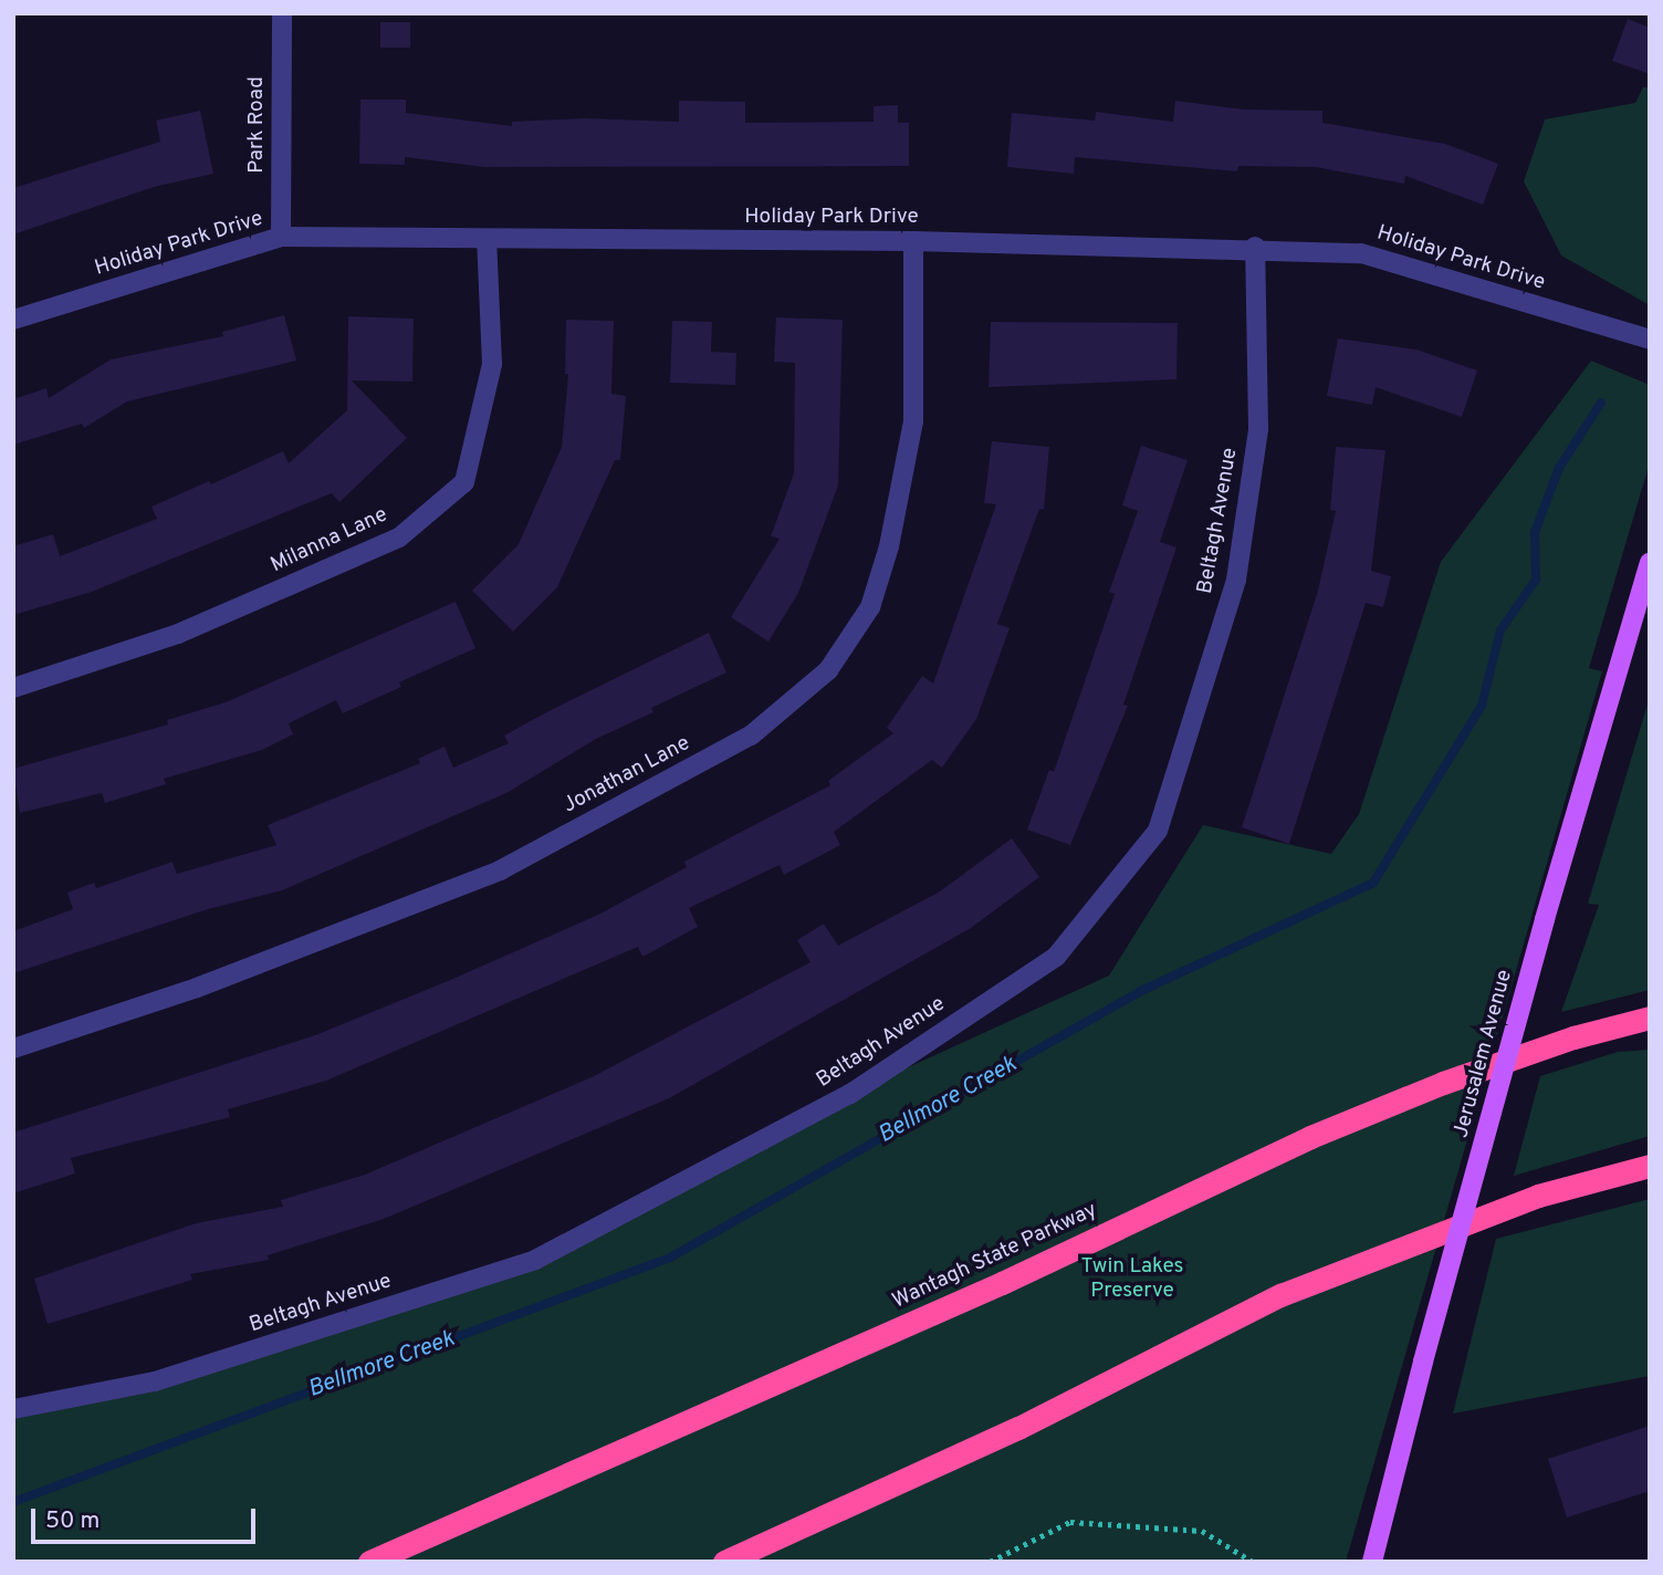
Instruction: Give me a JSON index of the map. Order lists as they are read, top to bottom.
{
  "streets": {
    "highway": ["Wantagh State Parkway"],
    "main road": ["Jerusalem Avenue"],
    "street": [
      "Park Road",
      "Holiday Park Drive",
      "Beltagh Avenue",
      "Milanna Lane",
      "Jonathan Lane"
    ]
  },
  "crossings": [
    ["Park Road", "Holiday Park Drive"],
    ["Holiday Park Drive", "Beltagh Avenue"],
    ["Holiday Park Drive", "Milanna Lane"],
    ["Holiday Park Drive", "Jonathan Lane"]
  ],
  "water": ["Bellmore Creek"],
  "parks": ["Twin Lakes Preserve"],
  "scale_bar": "50 m"
}
